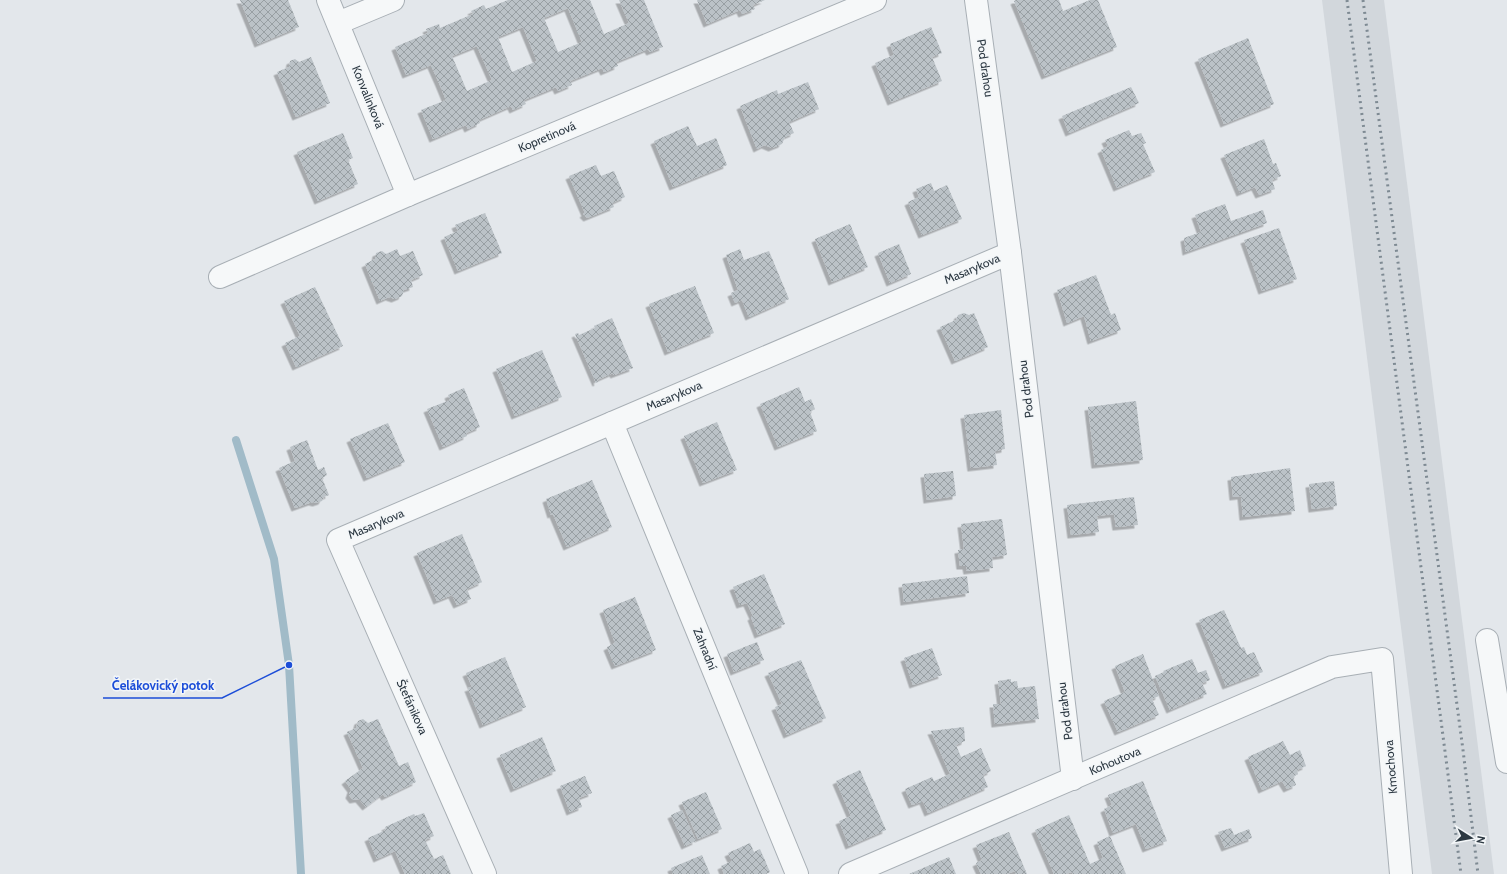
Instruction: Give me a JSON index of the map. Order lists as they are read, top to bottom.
{
  "streets": {
    "street": [
      "Pod drahou",
      "Konvalinková",
      "Kopretinová",
      "Masarykova",
      "Zahradní",
      "Štefánikova",
      "Kohoutova",
      "Kmochova"
    ]
  },
  "crossings": [
    ["Pod drahou", "Masarykova"],
    ["Pod drahou", "Kohoutova"],
    ["Konvalinková", "Kopretinová"],
    ["Masarykova", "Zahradní"],
    ["Masarykova", "Štefánikova"],
    ["Kohoutova", "Kmochova"]
  ],
  "places": ["Čelákovický potok"],
  "north": "right"
}
